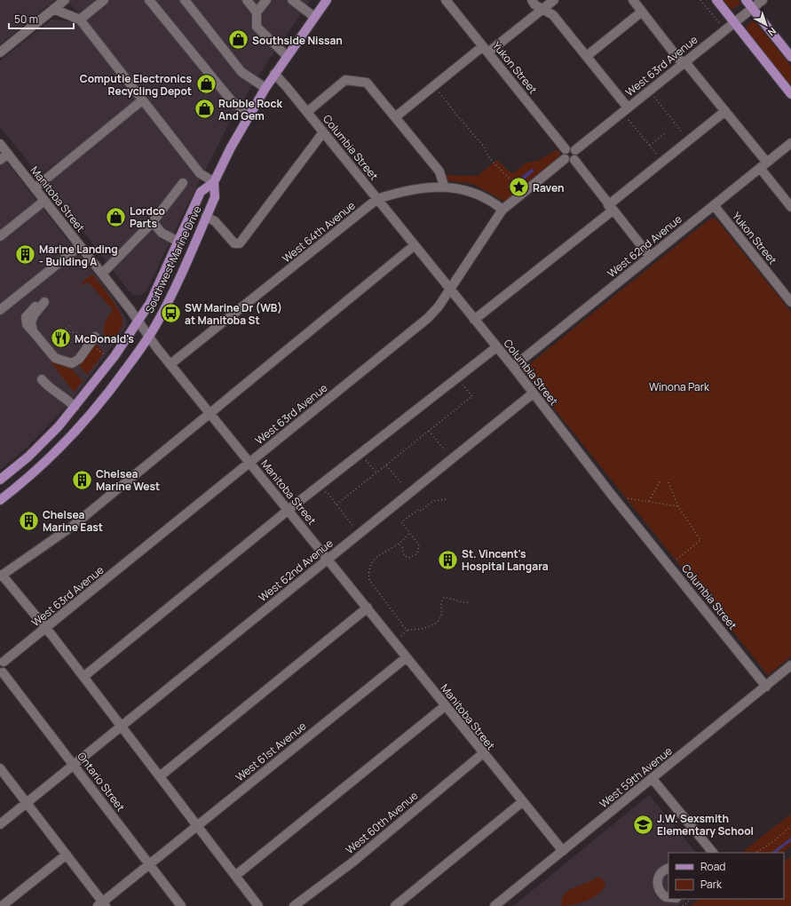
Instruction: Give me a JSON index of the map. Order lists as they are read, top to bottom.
{
  "streets": {
    "main road": ["Southwest Marine Drive"],
    "street": [
      "West 63rd Avenue",
      "Yukon Street",
      "Columbia Street",
      "Manitoba Street",
      "West 64th Avenue",
      "West 62nd Avenue",
      "West 61st Avenue",
      "West 59th Avenue",
      "Ontario Street",
      "West 60th Avenue"
    ]
  },
  "crossings": [
    ["West 63rd Avenue", "Yukon Street"],
    ["West 63rd Avenue", "Columbia Street"],
    ["West 63rd Avenue", "Manitoba Street"],
    ["West 63rd Avenue", "West 64th Avenue"],
    ["Yukon Street", "West 62nd Avenue"],
    ["Columbia Street", "West 64th Avenue"],
    ["Columbia Street", "West 62nd Avenue"],
    ["Columbia Street", "Southwest Marine Drive"],
    ["Columbia Street", "West 59th Avenue"],
    ["Manitoba Street", "West 64th Avenue"],
    ["Manitoba Street", "West 62nd Avenue"],
    ["Manitoba Street", "Southwest Marine Drive"],
    ["Manitoba Street", "West 61st Avenue"],
    ["Manitoba Street", "West 59th Avenue"],
    ["Manitoba Street", "West 60th Avenue"],
    ["West 62nd Avenue", "Ontario Street"],
    ["West 61st Avenue", "Ontario Street"]
  ],
  "parks": ["Winona Park"],
  "places": {
    "shop": [
      "Southside Nissan",
      "Computie Electronics Recycling Depot",
      "Rubble Rock And Gem",
      "Lordco Parts"
    ],
    "place": ["Raven"],
    "building": [
      "Marine Landing - Building A",
      "Chelsea Marine West",
      "Chelsea Marine East",
      "St. Vincent's Hospital Langara"
    ],
    "bus stop": ["SW Marine Dr (WB) at Manitoba St"],
    "restaurant": ["McDonald's"],
    "school or university": ["J.W. Sexsmith Elementary School"]
  },
  "legend": ["Road", "Park"],
  "scale_bar": "50 m",
  "north": "bottom right"
}
